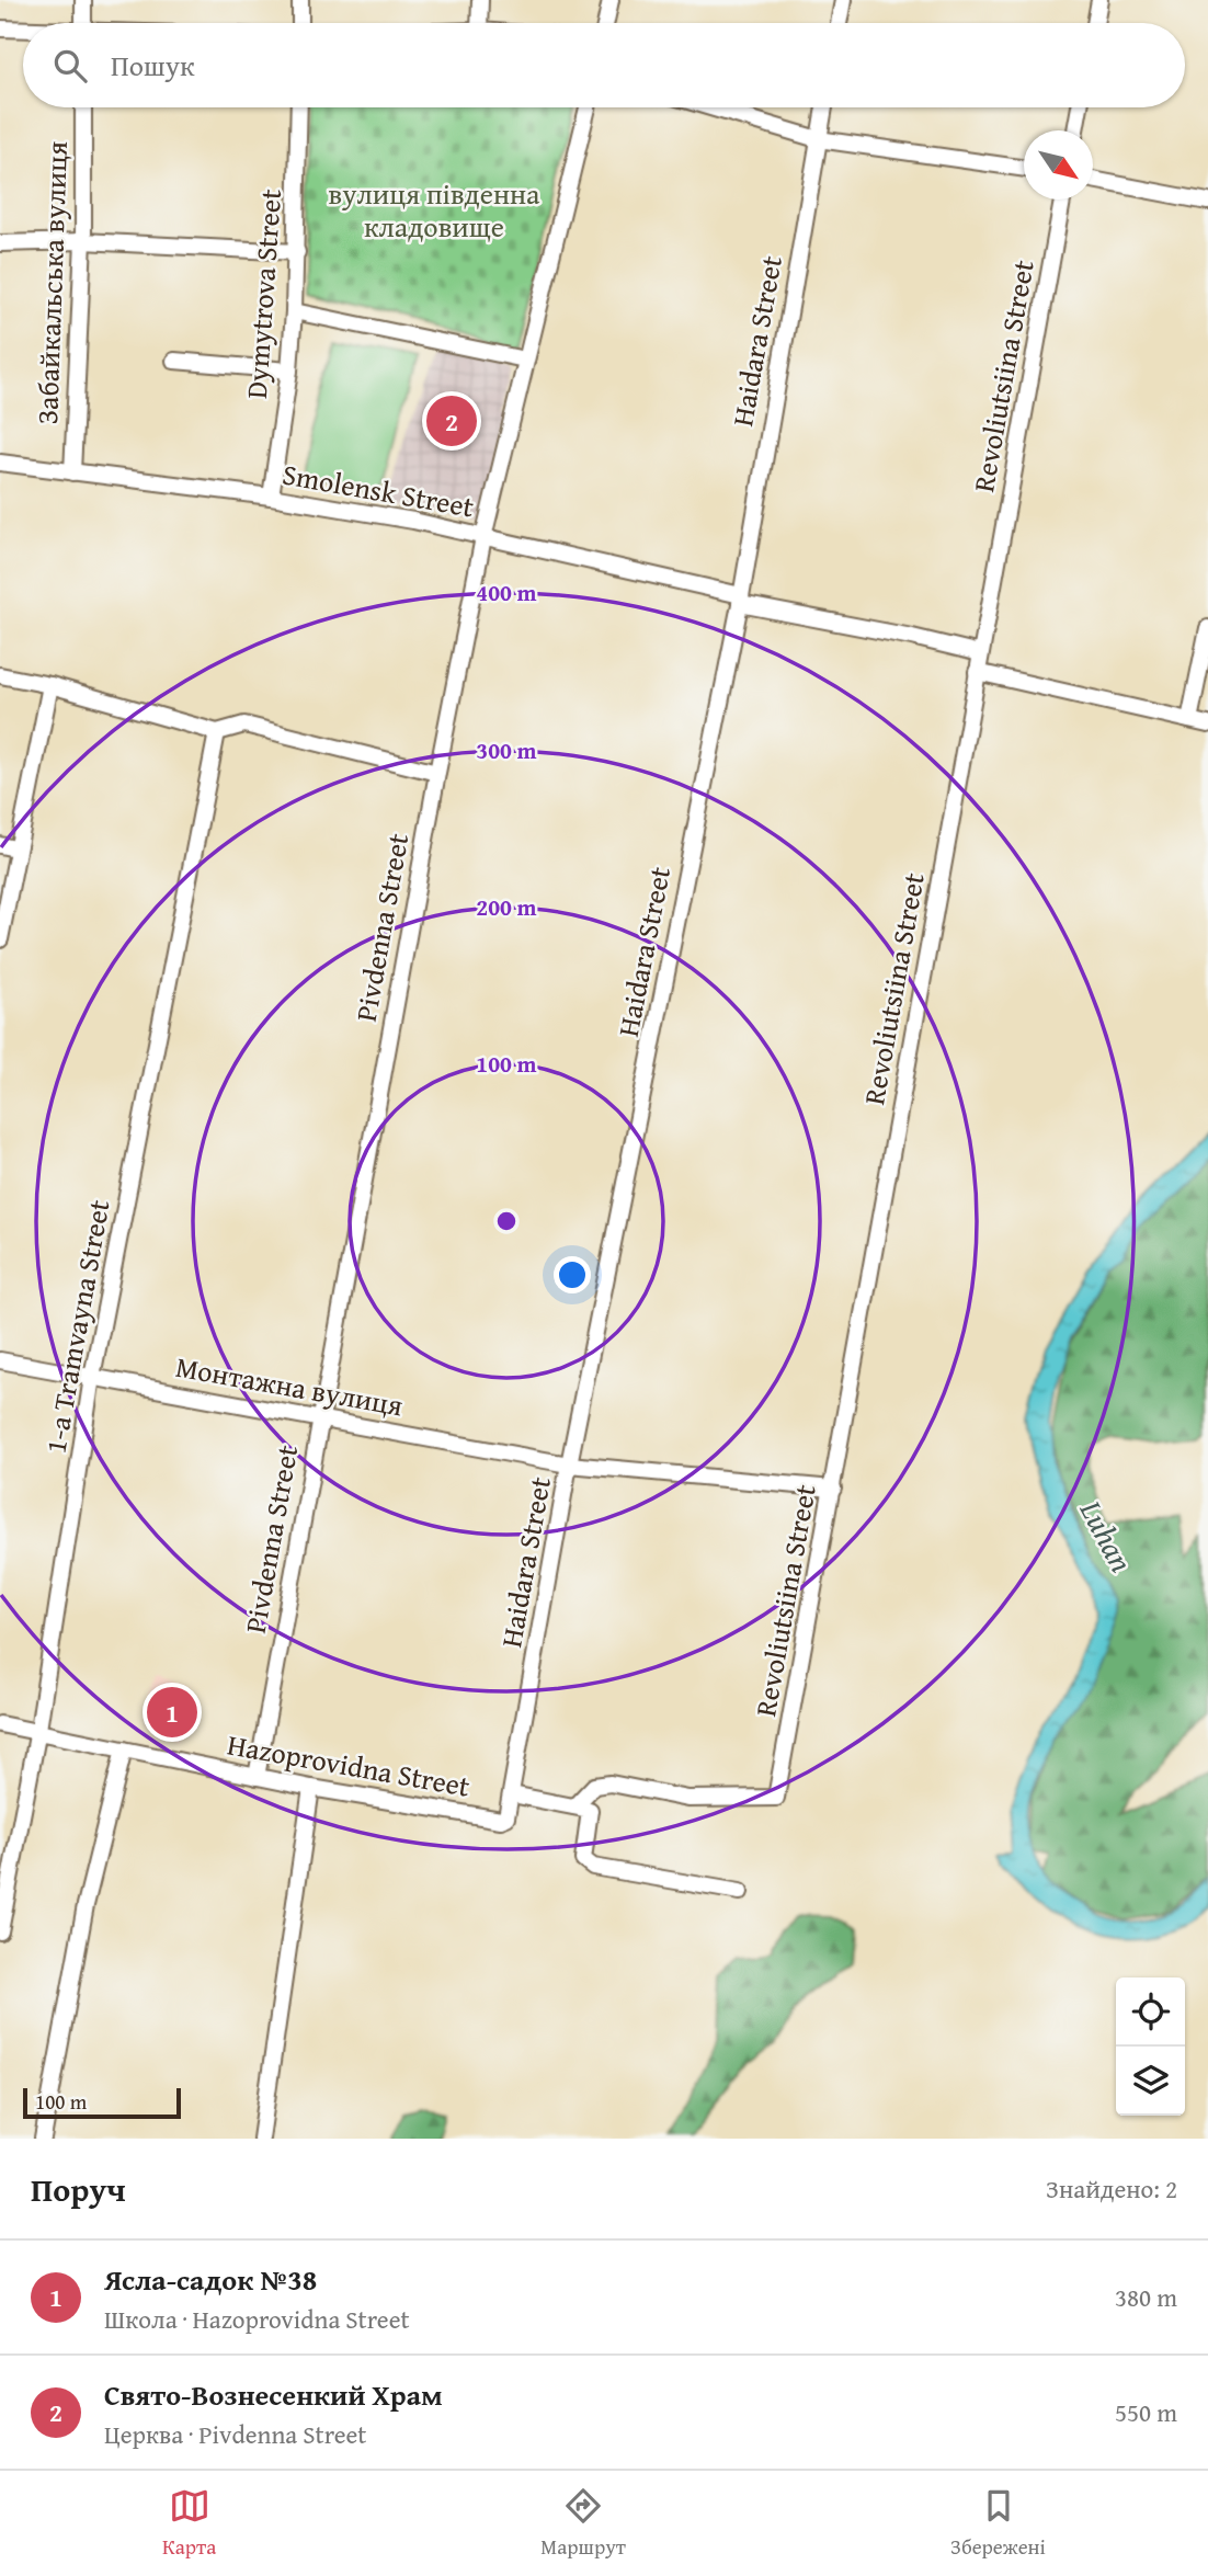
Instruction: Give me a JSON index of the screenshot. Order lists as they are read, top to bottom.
{
  "streets": {
    "street": [
      "Забайкальська вулиця",
      "Dymytrova Street",
      "Haidara Street",
      "Revoliutsiina Street",
      "Smolensk Street",
      "Pivdenna Street",
      "1-a Tramvayna Street",
      "Монтажна вулиця",
      "Hazoprovidna Street"
    ]
  },
  "crossings": [
    ["Забайкальська вулиця", "Smolensk Street"],
    ["Dymytrova Street", "Smolensk Street"],
    ["Haidara Street", "Smolensk Street"],
    ["Haidara Street", "Монтажна вулиця"],
    ["Haidara Street", "Hazoprovidna Street"],
    ["Revoliutsiina Street", "Smolensk Street"],
    ["Revoliutsiina Street", "Монтажна вулиця"],
    ["Smolensk Street", "Pivdenna Street"],
    ["Pivdenna Street", "Монтажна вулиця"],
    ["Pivdenna Street", "Hazoprovidna Street"],
    ["1-a Tramvayna Street", "Монтажна вулиця"],
    ["1-a Tramvayna Street", "Hazoprovidna Street"]
  ],
  "water": ["Luhan"],
  "parks": ["вулиця південна кладовище"],
  "scale_bar": "100 m",
  "north": "bottom right",
  "page": {
    "search": "Пошук",
    "pins": ["2", "1"],
    "scale": "100 m",
    "heading": ["Поруч", "Знайдено: 2"],
    "list": [
      {
        "mark": "1",
        "name": "Ясла-садок №38",
        "note": "Школа · Hazoprovidna Street",
        "value": "380 m"
      },
      {
        "mark": "2",
        "name": "Свято-Вознесенкий Храм",
        "note": "Церква · Pivdenna Street",
        "value": "550 m"
      }
    ],
    "nav": ["Карта", "Маршрут", "Збережені"]
  },
  "rings": [
    "400 m",
    "300 m",
    "200 m",
    "100 m"
  ]
}
